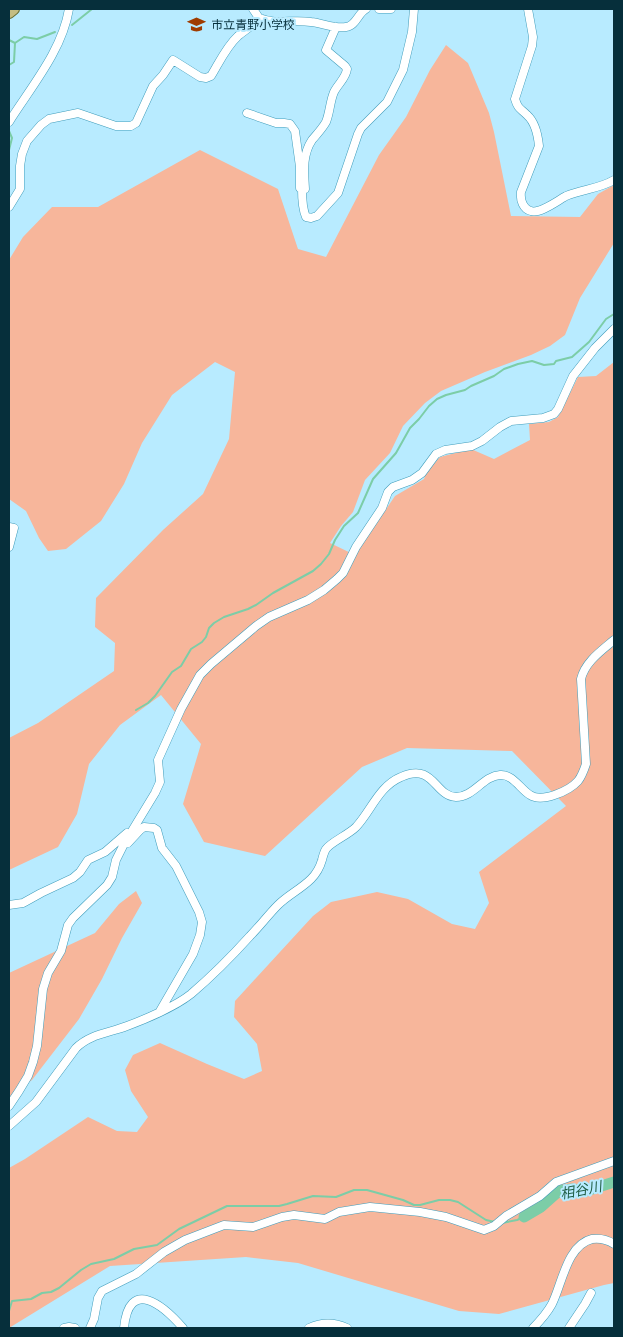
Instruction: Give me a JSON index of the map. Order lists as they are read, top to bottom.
{
  "water": ["相谷川"],
  "places": {
    "school or university": ["市立青野小学校"]
  }
}
